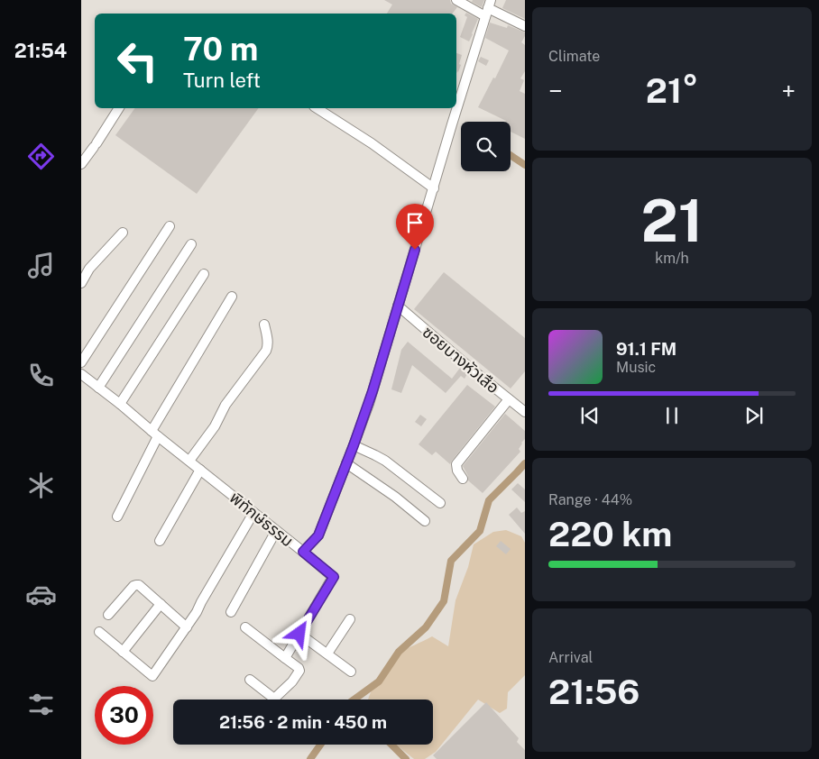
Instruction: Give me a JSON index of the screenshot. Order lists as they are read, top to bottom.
{
  "streets": {
    "street": ["ซอยบางหัวเสือ", "พิทักษ์ธรรม"]
  },
  "crossings": [
    ["ซอยบางหัวเสือ", "พิทักษ์ธรรม"]
  ],
  "page": {
    "tabs": "21:54",
    "tile": [
      "Climate",
      ["21", "km/h"],
      ["Range · 44%", "220 km"],
      ["Arrival", "21:56"]
    ],
    "turn": ["70 m", "Turn left"],
    "heat": ["−", "21°", "+"],
    "song": ["91.1 FM", "Music"],
    "limit": "30",
    "trip": "21:56 · 2 min · 450 m"
  }
}
